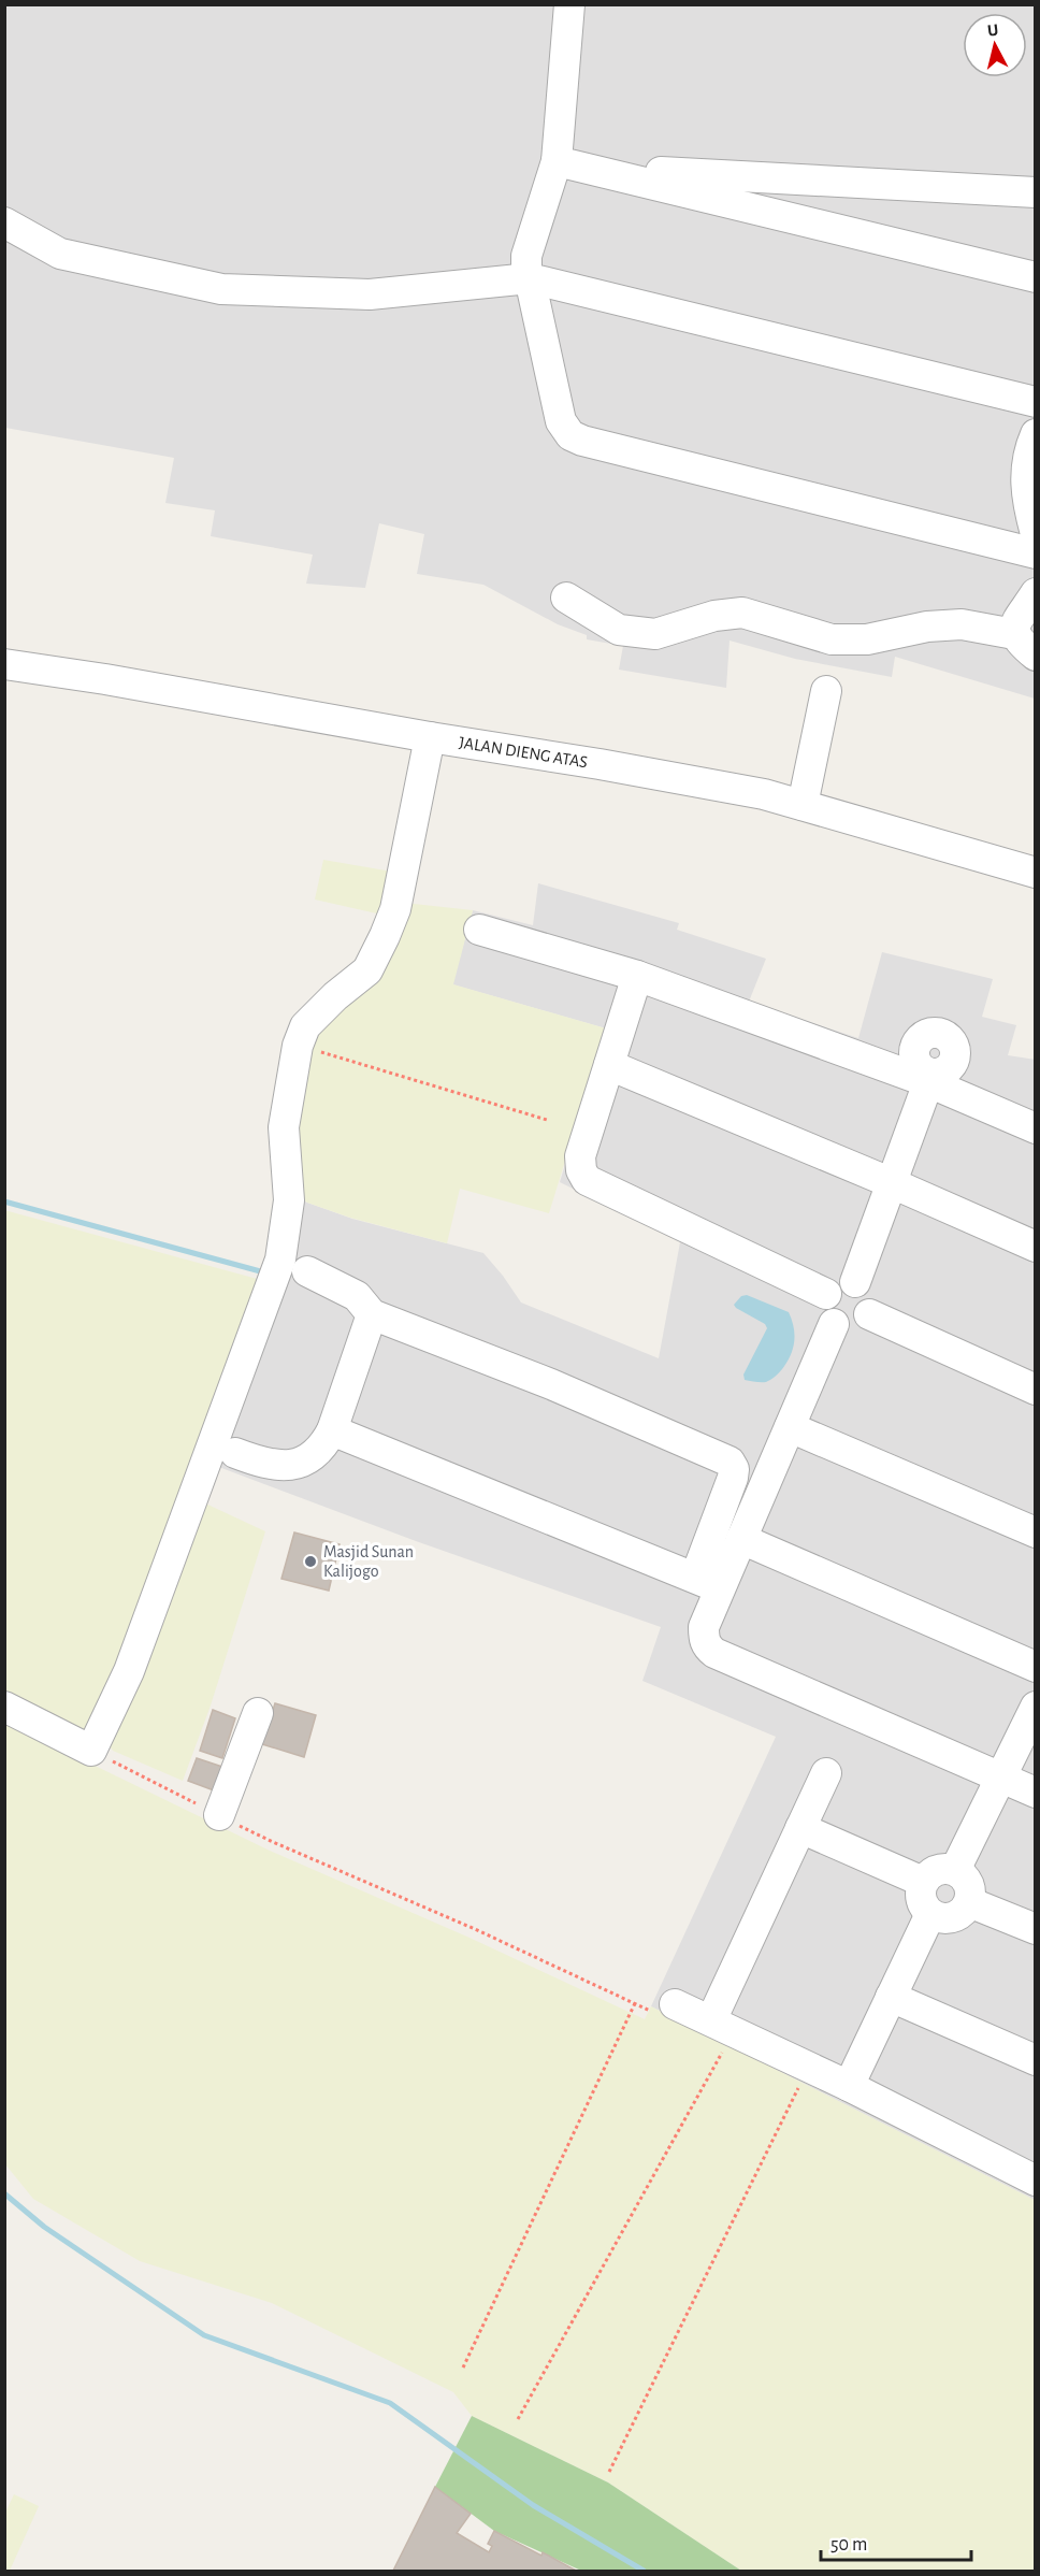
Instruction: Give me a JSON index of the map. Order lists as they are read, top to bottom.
{
  "streets": {
    "street": ["JALAN DIENG ATAS"]
  },
  "places": ["Masjid Sunan Kalijogo"],
  "scale_bar": "50 m",
  "north": "top"
}
